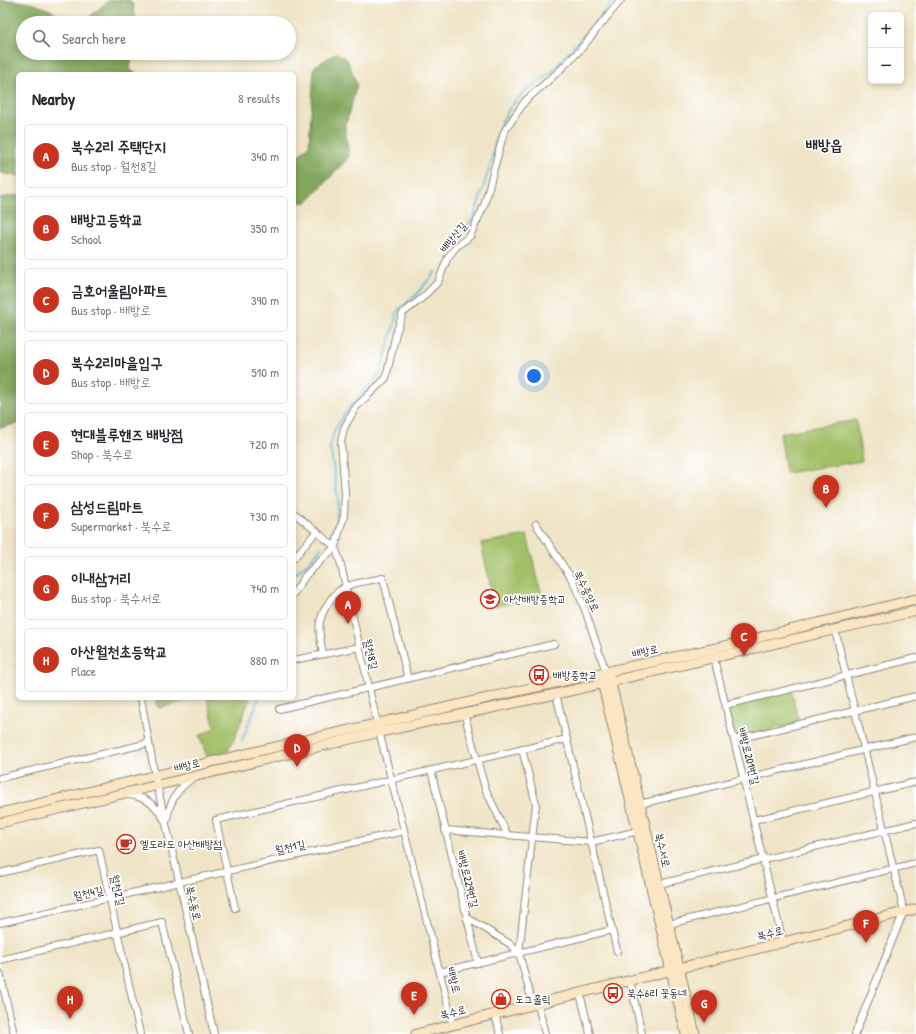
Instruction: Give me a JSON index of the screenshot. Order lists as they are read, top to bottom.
{
  "streets": {
    "street": [
      "배방산길",
      "북수중앙로",
      "배방로",
      "월천8길",
      "배방로201번길",
      "월천1길",
      "북수서로",
      "배방로229번길",
      "월천2길",
      "월천4길",
      "북수동로",
      "북수로"
    ]
  },
  "crossings": [
    ["배방산길", "월천8길"],
    ["북수중앙로", "배방로"],
    ["북수중앙로", "북수서로"],
    ["배방로", "월천8길"],
    ["배방로", "배방로201번길"],
    ["배방로", "월천1길"],
    ["배방로", "북수서로"],
    ["배방로", "북수동로"],
    ["배방로", "북수로"],
    ["배방로201번길", "북수로"],
    ["월천1길", "월천4길"],
    ["월천1길", "북수동로"],
    ["북수서로", "북수로"],
    ["월천2길", "월천4길"],
    ["월천4길", "북수동로"]
  ],
  "districts": ["배방읍"],
  "places": {
    "school or university": ["아산배방중학교"],
    "bus stop": ["배방중학교", "북수6리 꽃동네"],
    "cafe": ["엘도라도 아산배방점"],
    "shop": ["도그홀릭"]
  },
  "page": {
    "map_buttons": ["+", "−"],
    "search": "Search here",
    "heading": ["Nearby", "8 results"],
    "list": [
      {
        "mark": "A",
        "name": "북수2리 주택단지",
        "note": "Bus stop · 월천8길",
        "value": "340 m"
      },
      {
        "mark": "B",
        "name": "배방고등학교",
        "note": "School",
        "value": "350 m"
      },
      {
        "mark": "C",
        "name": "금호어울림아파트",
        "note": "Bus stop · 배방로",
        "value": "390 m"
      },
      {
        "mark": "D",
        "name": "북수2리마을입구",
        "note": "Bus stop · 배방로",
        "value": "510 m"
      },
      {
        "mark": "E",
        "name": "현대블루핸즈 배방점",
        "note": "Shop · 북수로",
        "value": "720 m"
      },
      {
        "mark": "F",
        "name": "삼성드림마트",
        "note": "Supermarket · 북수로",
        "value": "730 m"
      },
      {
        "mark": "G",
        "name": "이내삼거리",
        "note": "Bus stop · 북수서로",
        "value": "740 m"
      },
      {
        "mark": "H",
        "name": "아산월천초등학교",
        "note": "Place",
        "value": "880 m"
      }
    ],
    "pins": [
      "B",
      "A",
      "C",
      "D",
      "F",
      "E",
      "H",
      "G"
    ]
  }
}
